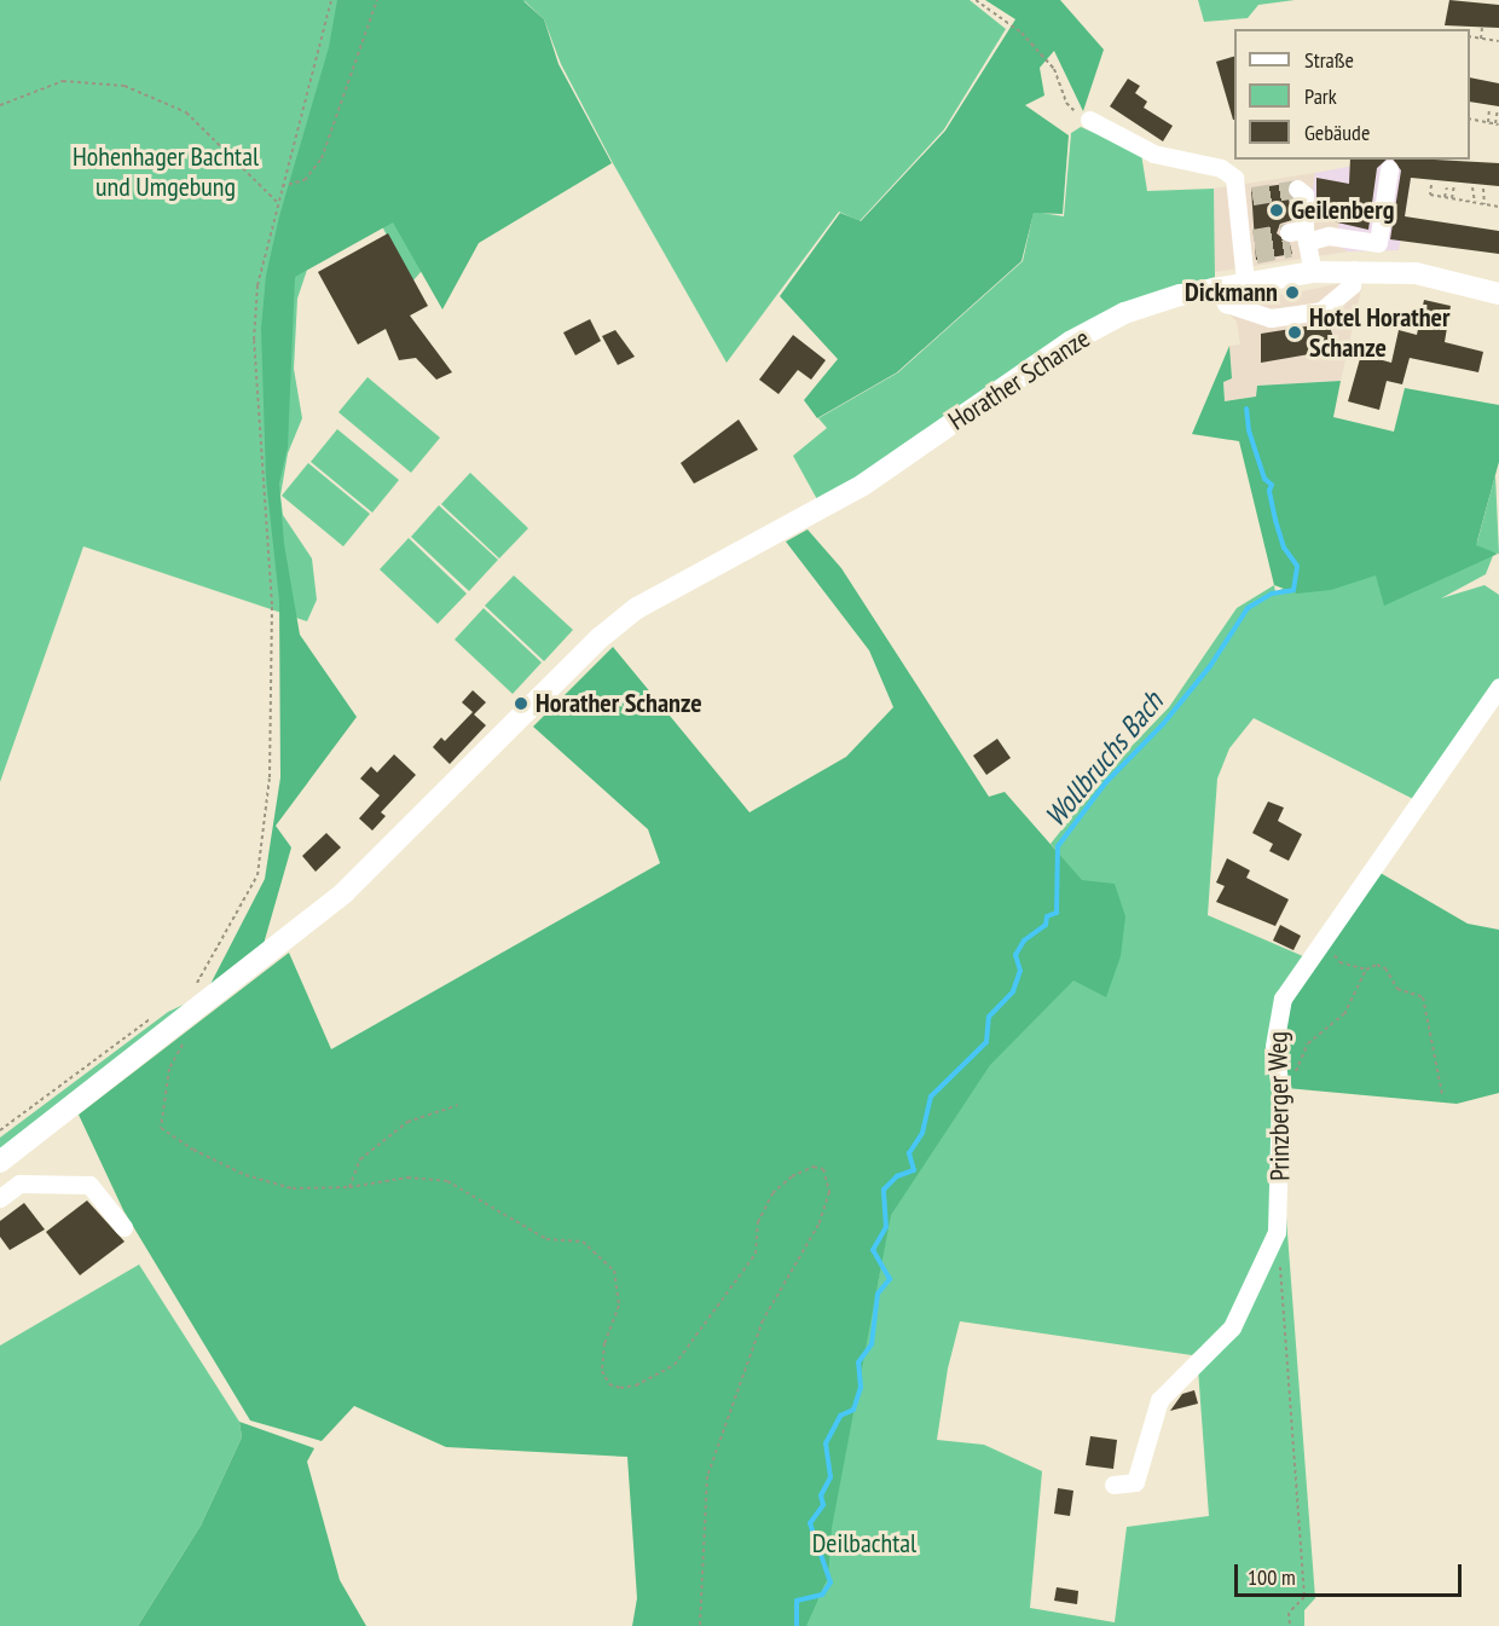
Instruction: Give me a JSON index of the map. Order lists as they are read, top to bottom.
{
  "streets": {
    "main road": ["Horather Schanze"],
    "lane": ["Prinzberger Weg"]
  },
  "water": ["Wollbruchs Bach"],
  "parks": ["Hohenhager Bachtal und Umgebung", "Deilbachtal"],
  "places": [
    "Geilenberg",
    "Dickmann",
    "Hotel Horather Schanze",
    "Horather Schanze"
  ],
  "legend": ["Straße", "Park", "Gebäude"],
  "scale_bar": "100 m"
}
